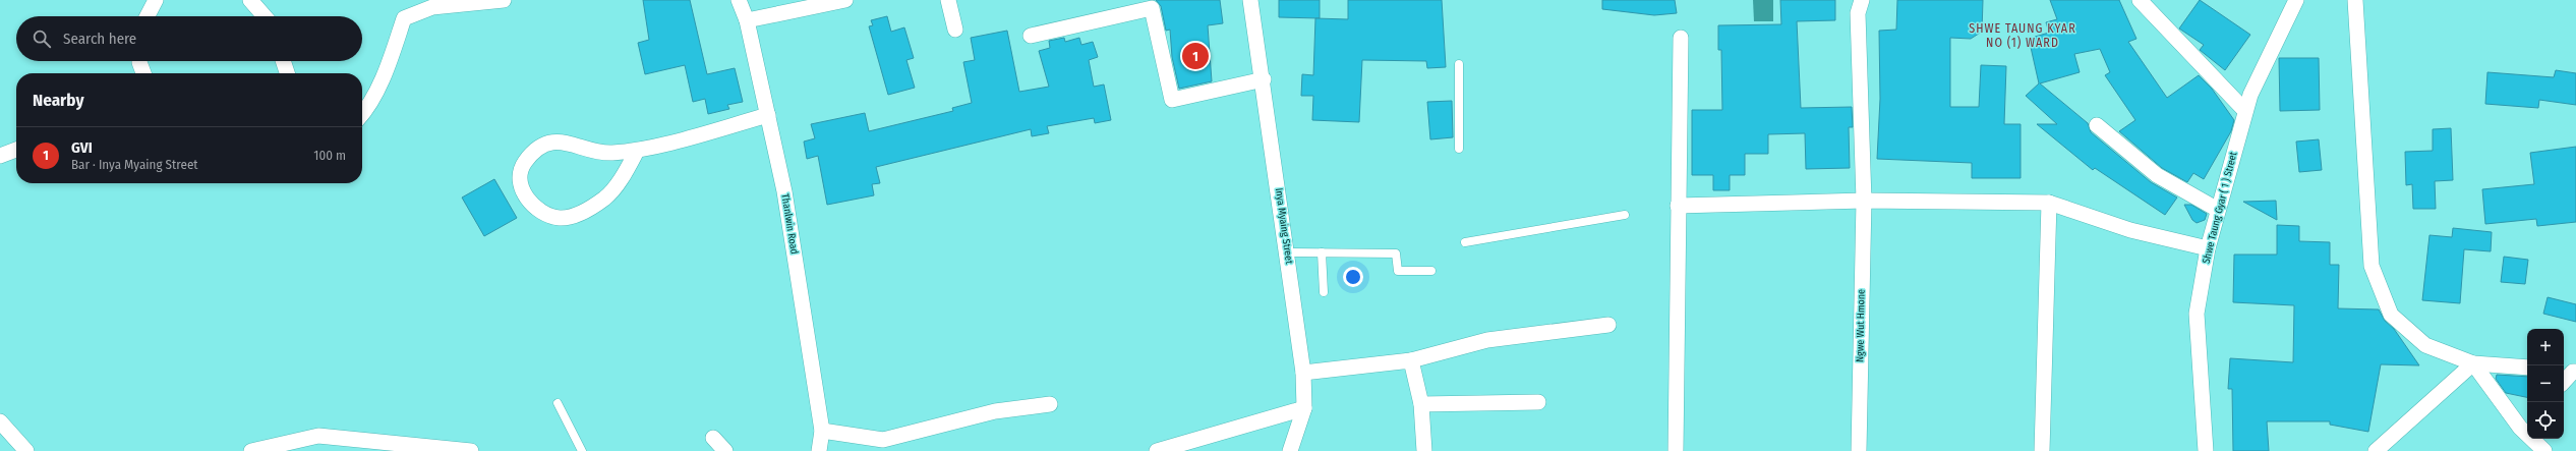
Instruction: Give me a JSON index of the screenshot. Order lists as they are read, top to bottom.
{
  "streets": {
    "street": [
      "Shwe Taung Gyar ( 1 ) Street",
      "Thanlwin Road",
      "Inya Myaing Street",
      "Ngwe Wut Hmone"
    ]
  },
  "districts": ["SHWE TAUNG KYAR NO (1) WARD"],
  "page": {
    "search": "Search here",
    "pins": "1",
    "heading": "Nearby",
    "list": [
      {
        "mark": "1",
        "name": "GVI",
        "note": "Bar · Inya Myaing Street",
        "value": "100 m"
      }
    ],
    "map_buttons": ["+", "−"]
  }
}
